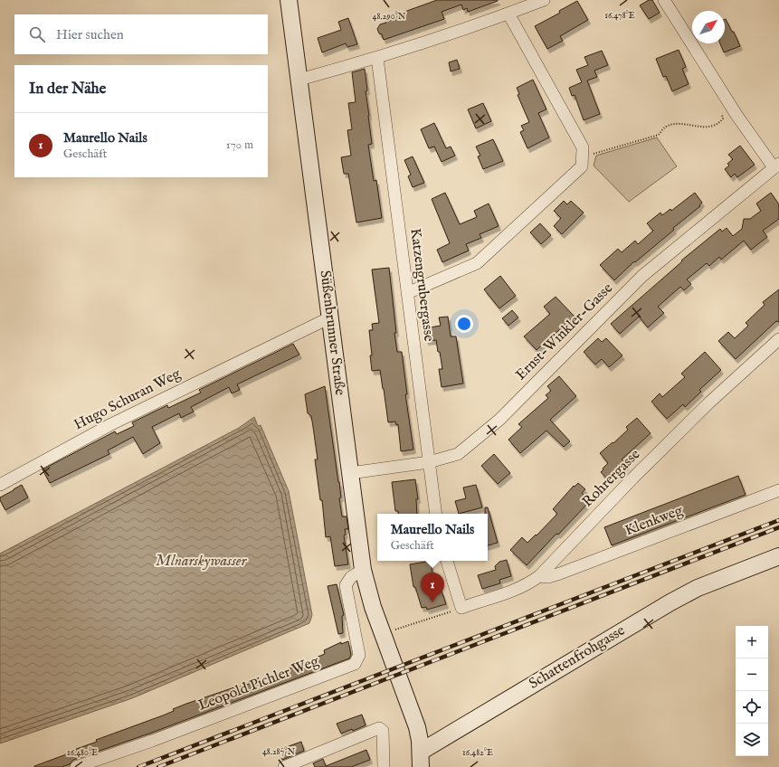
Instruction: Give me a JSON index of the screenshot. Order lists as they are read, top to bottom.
{
  "streets": {
    "street": [
      "Katzengrubergasse",
      "Ernst-Winkler-Gasse",
      "Süßenbrunner Straße",
      "Hugo Schuran Weg",
      "Rohrergasse",
      "Klenkweg",
      "Schattenfrohgasse",
      "Leopold Pichler Weg"
    ]
  },
  "crossings": [
    ["Katzengrubergasse", "Ernst-Winkler-Gasse"],
    ["Ernst-Winkler-Gasse", "Süßenbrunner Straße"],
    ["Süßenbrunner Straße", "Hugo Schuran Weg"],
    ["Süßenbrunner Straße", "Schattenfrohgasse"],
    ["Süßenbrunner Straße", "Leopold Pichler Weg"],
    ["Rohrergasse", "Klenkweg"]
  ],
  "water": ["Mlnarskywasser"],
  "north": "top right",
  "page": {
    "search": "Hier suchen",
    "heading": "In der Nähe",
    "list": [
      {
        "mark": "1",
        "name": "Maurello Nails",
        "note": "Geschäft",
        "value": "170 m"
      }
    ],
    "popup": ["Maurello Nails", "Geschäft"],
    "pins": "1",
    "map_buttons": ["+", "−"]
  },
  "coordinates": [
    "16.478°E",
    "48.290°N",
    "48.287°N",
    "16.480°E",
    "16.482°E"
  ]
}
